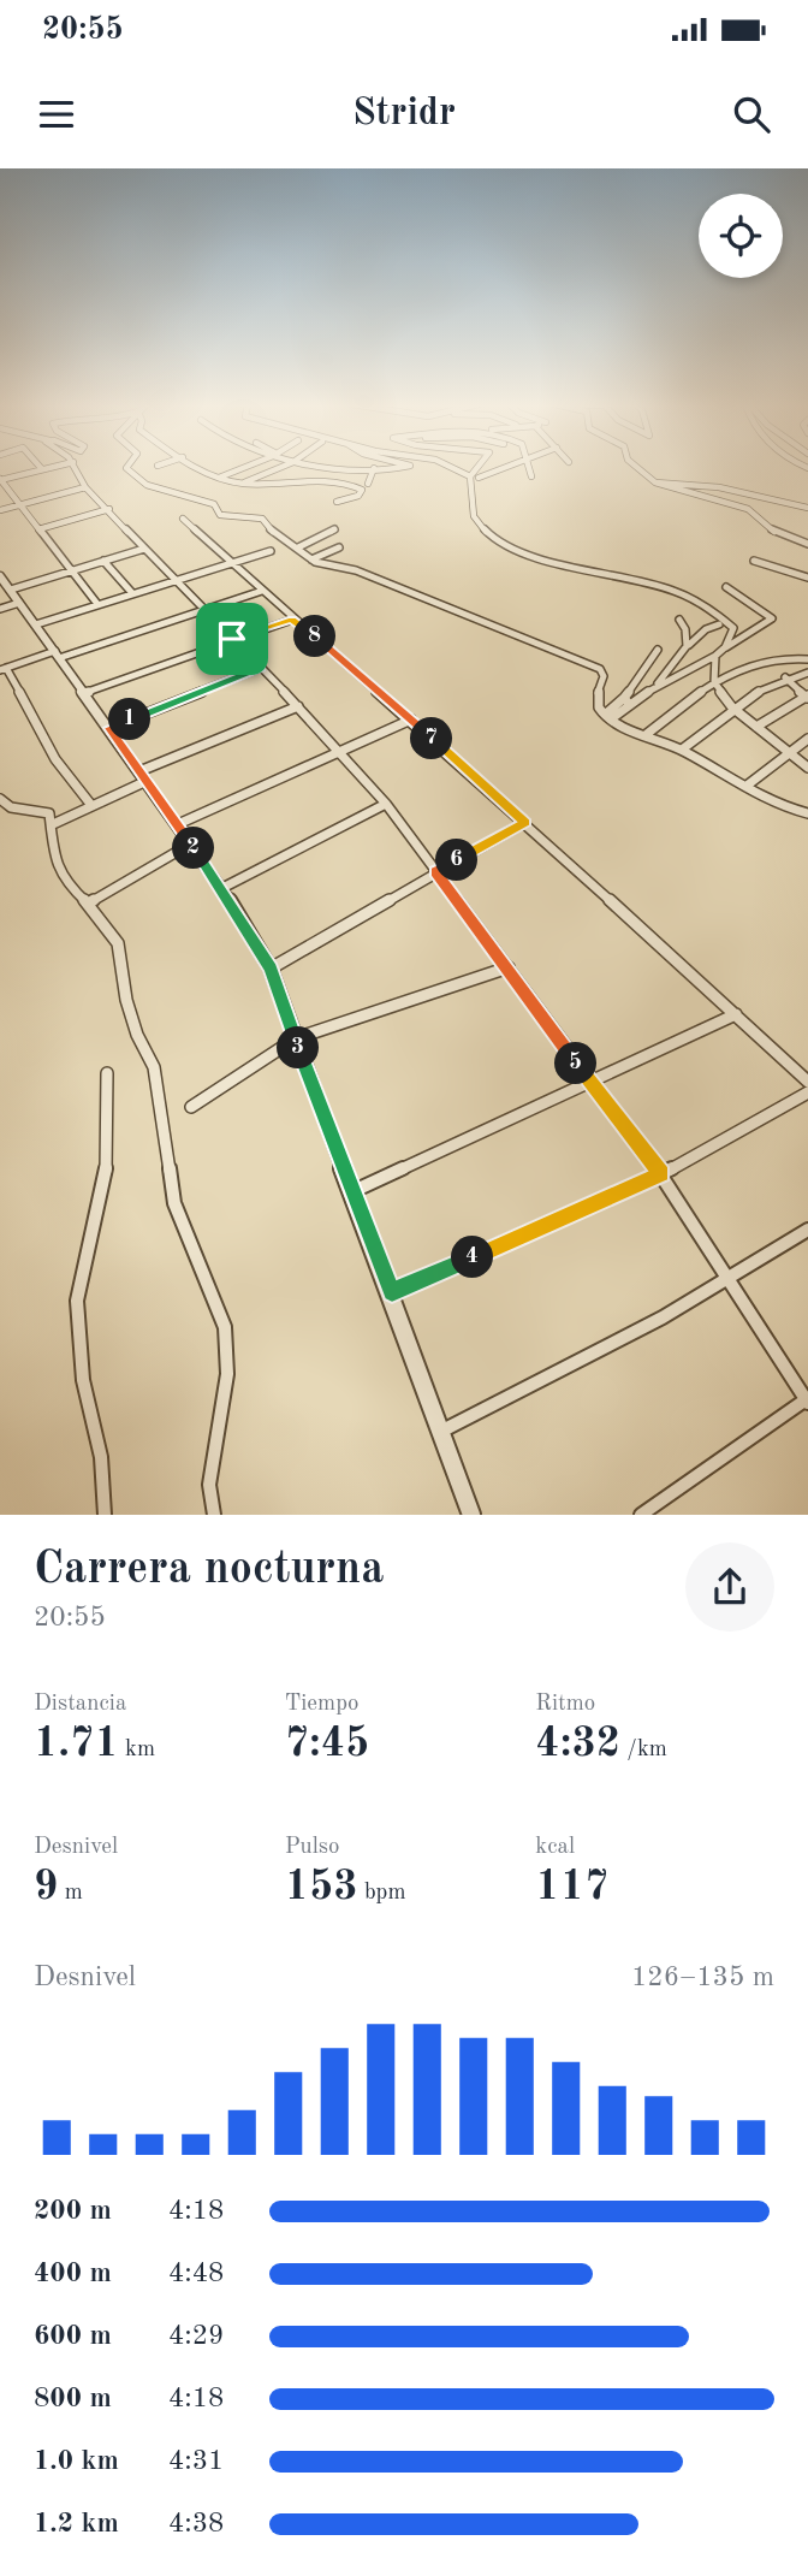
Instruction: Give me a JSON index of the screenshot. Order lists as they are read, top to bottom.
{
  "page": {
    "status": "20:55",
    "header": "Stridr",
    "pins": [
      "8",
      "1",
      "7",
      "2",
      "6",
      "3",
      "5",
      "4"
    ],
    "heading": ["Carrera nocturna", "20:55"],
    "stats": [
      ["Distancia", "1.71 km"],
      ["Tiempo", "7:45"],
      ["Ritmo", "4:32 /km"],
      ["Desnivel", "9 m"],
      ["Pulso", "153 bpm"],
      ["kcal", "117"]
    ],
    "chart": ["Desnivel", "126–135 m"],
    "list": [
      {
        "name": "200 m",
        "note": "4:18"
      },
      {
        "name": "400 m",
        "note": "4:48"
      },
      {
        "name": "600 m",
        "note": "4:29"
      },
      {
        "name": "800 m",
        "note": "4:18"
      },
      {
        "name": "1.0 km",
        "note": "4:31"
      },
      {
        "name": "1.2 km",
        "note": "4:38"
      }
    ]
  }
}
